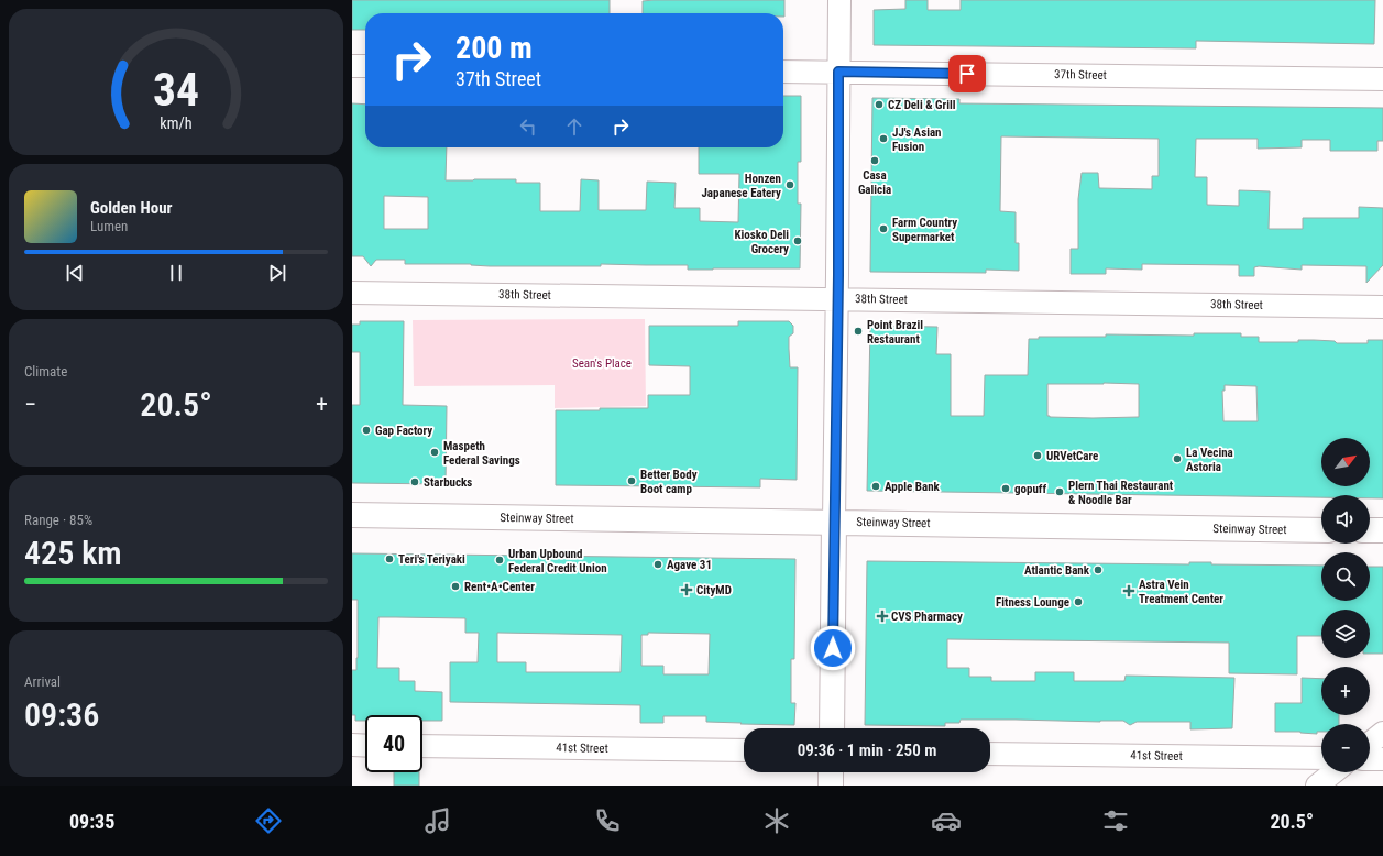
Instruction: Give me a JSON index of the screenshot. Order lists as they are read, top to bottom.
{
  "streets": {
    "street": [
      "37th Street",
      "38th Street",
      "Steinway Street",
      "41st Street"
    ]
  },
  "parks": ["Sean's Place"],
  "places": {
    "other": [
      "CZ Deli & Grill",
      "JJ's Asian Fusion",
      "Casa Galicia",
      "Honzen Japanese Eatery",
      "Farm Country Supermarket",
      "Kiosko Deli Grocery",
      "Point Brazil Restaurant",
      "Gap Factory",
      "Maspeth Federal Savings",
      "URVetCare",
      "La Vecina Astoria",
      "Better Body Boot camp",
      "Starbucks",
      "Apple Bank",
      "gopuff",
      "Plern Thai Restaurant & Noodle Bar",
      "Teri's Teriyaki",
      "Urban Upbound Federal Credit Union",
      "Agave 31",
      "Atlantic Bank",
      "Rent•A•Center",
      "Fitness Lounge"
    ],
    "health": ["CityMD", "Astra Vein Treatment Center", "CVS Pharmacy"]
  },
  "north": "top right",
  "page": {
    "turn": ["200 m", "37th Street"],
    "song": ["Golden Hour", "Lumen"],
    "tile": [
      "Climate",
      ["Range · 85%", "425 km"],
      ["Arrival", "09:36"]
    ],
    "heat": ["−", "20.5°", "+"],
    "map_buttons": ["+", "−"],
    "limit": "40",
    "trip": "09:36 · 1 min · 250 m",
    "tabs": ["09:35", "20.5°"],
    "gauge": ["34", "km/h"]
  }
}
